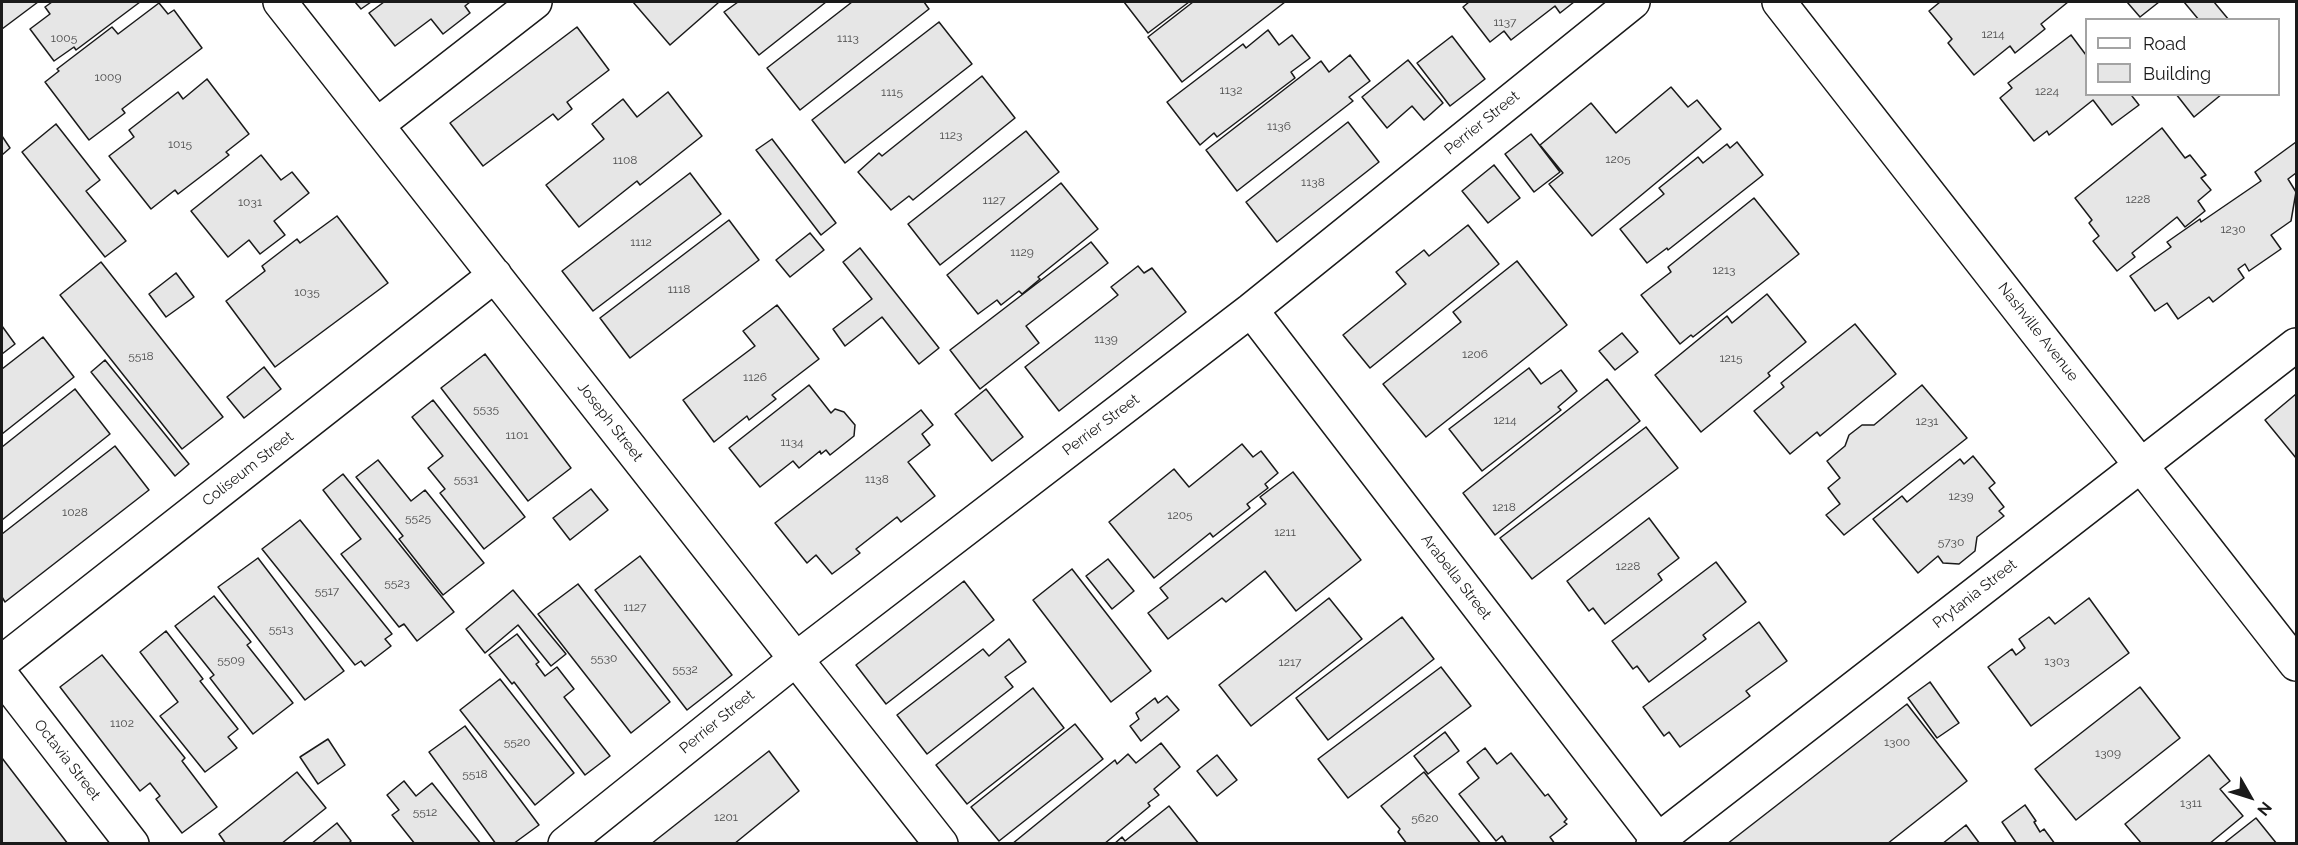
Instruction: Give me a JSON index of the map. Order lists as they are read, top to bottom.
{
  "streets": {
    "street": [
      "Perrier Street",
      "Nashville Avenue",
      "Joseph Street",
      "Coliseum Street",
      "Arabella Street",
      "Prytania Street",
      "Octavia Street"
    ]
  },
  "crossings": [
    ["Perrier Street", "Joseph Street"],
    ["Perrier Street", "Arabella Street"],
    ["Nashville Avenue", "Prytania Street"],
    ["Joseph Street", "Coliseum Street"],
    ["Arabella Street", "Prytania Street"]
  ],
  "house_numbers": [
    "1137",
    "1214",
    "1005",
    "1113",
    "1009",
    "1132",
    "1224",
    "1115",
    "1136",
    "1123",
    "1015",
    "1205",
    "1108",
    "1138",
    "1228",
    "1127",
    "1031",
    "1230",
    "1112",
    "1129",
    "1213",
    "1118",
    "1035",
    "1139",
    "1206",
    "5518",
    "1215",
    "1126",
    "5535",
    "1214",
    "1231",
    "1101",
    "1134",
    "5531",
    "1138",
    "1239",
    "1218",
    "1028",
    "1205",
    "5525",
    "1211",
    "5730",
    "1228",
    "5523",
    "5517",
    "1127",
    "5513",
    "5530",
    "5509",
    "1303",
    "1217",
    "5532",
    "1102",
    "5520",
    "1300",
    "1309",
    "5518",
    "1311",
    "5512",
    "1201",
    "5620"
  ],
  "legend": ["Road", "Building"],
  "north": "bottom right"
}
